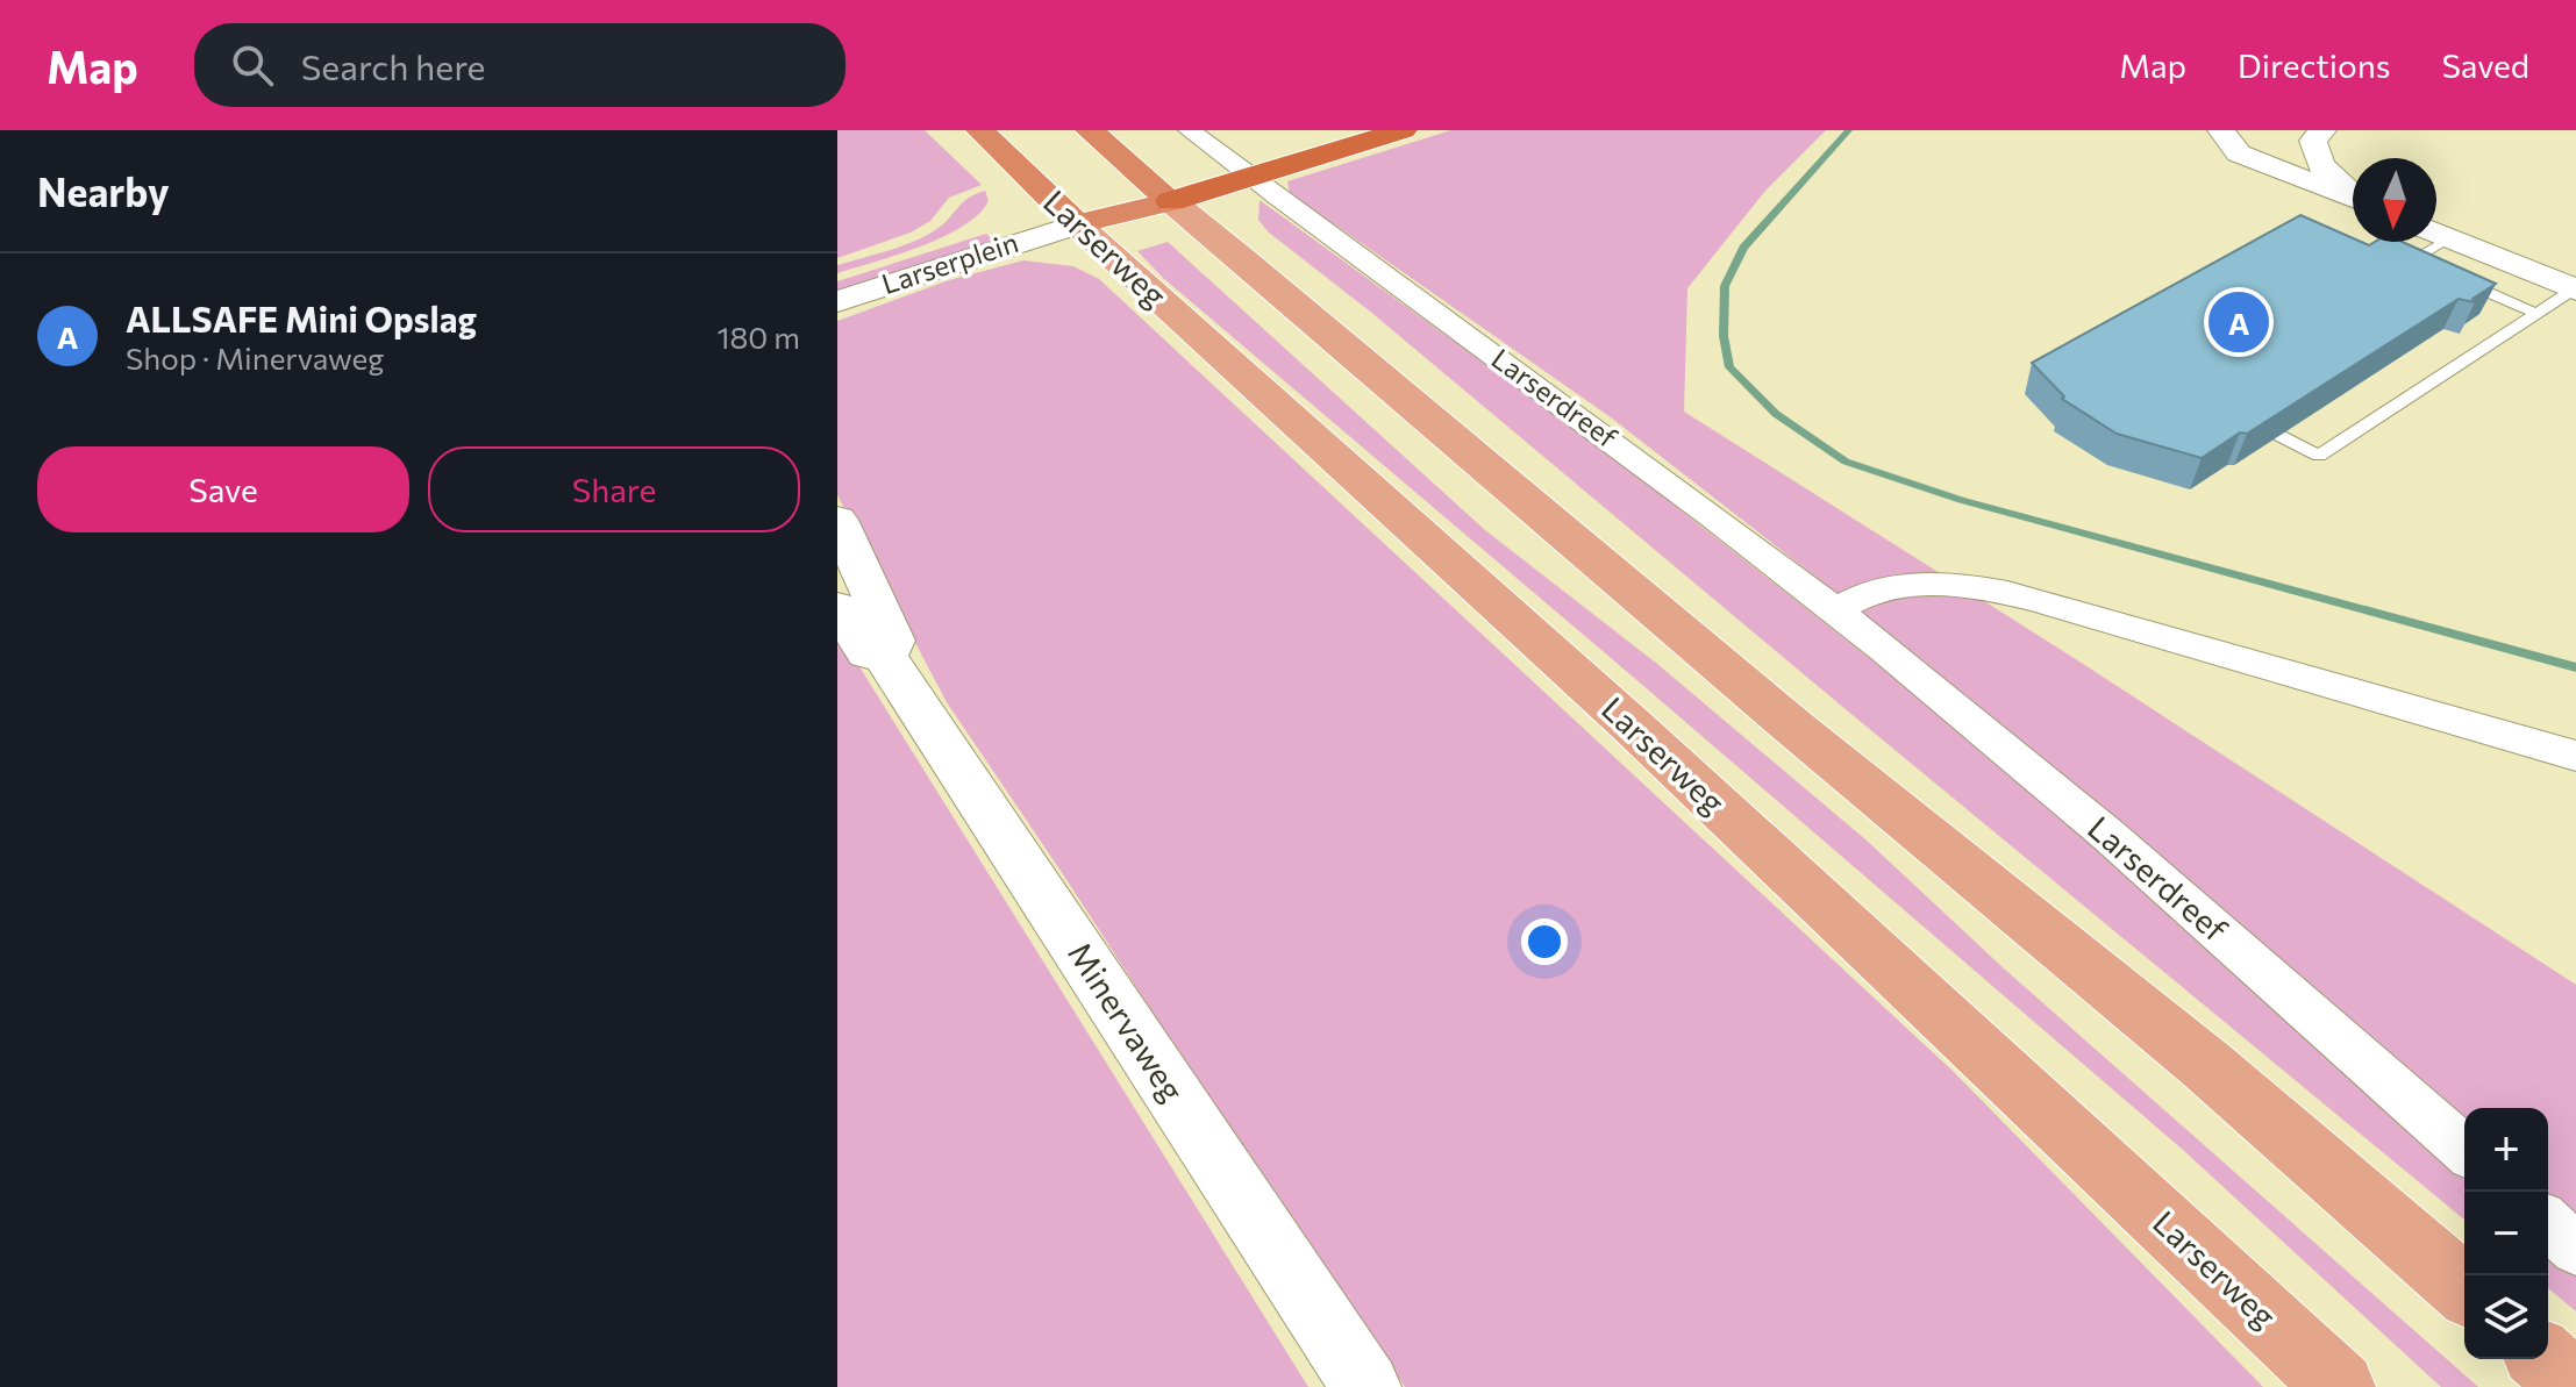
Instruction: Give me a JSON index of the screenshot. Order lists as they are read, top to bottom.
{
  "streets": {
    "highway": ["Larserweg", "Larserplein"],
    "street": ["Larserdreef", "Minervaweg"]
  },
  "crossings": [
    ["Larserweg", "Larserplein"]
  ],
  "north": "bottom",
  "page": {
    "header": "Map",
    "search": "Search here",
    "nav": ["Map", "Directions", "Saved"],
    "heading": "Nearby",
    "list": [
      {
        "mark": "A",
        "name": "ALLSAFE Mini Opslag",
        "note": "Shop · Minervaweg",
        "value": "180 m"
      }
    ],
    "pins": "A",
    "buttons": ["Save", "Share"],
    "map_buttons": ["+", "−"]
  }
}
